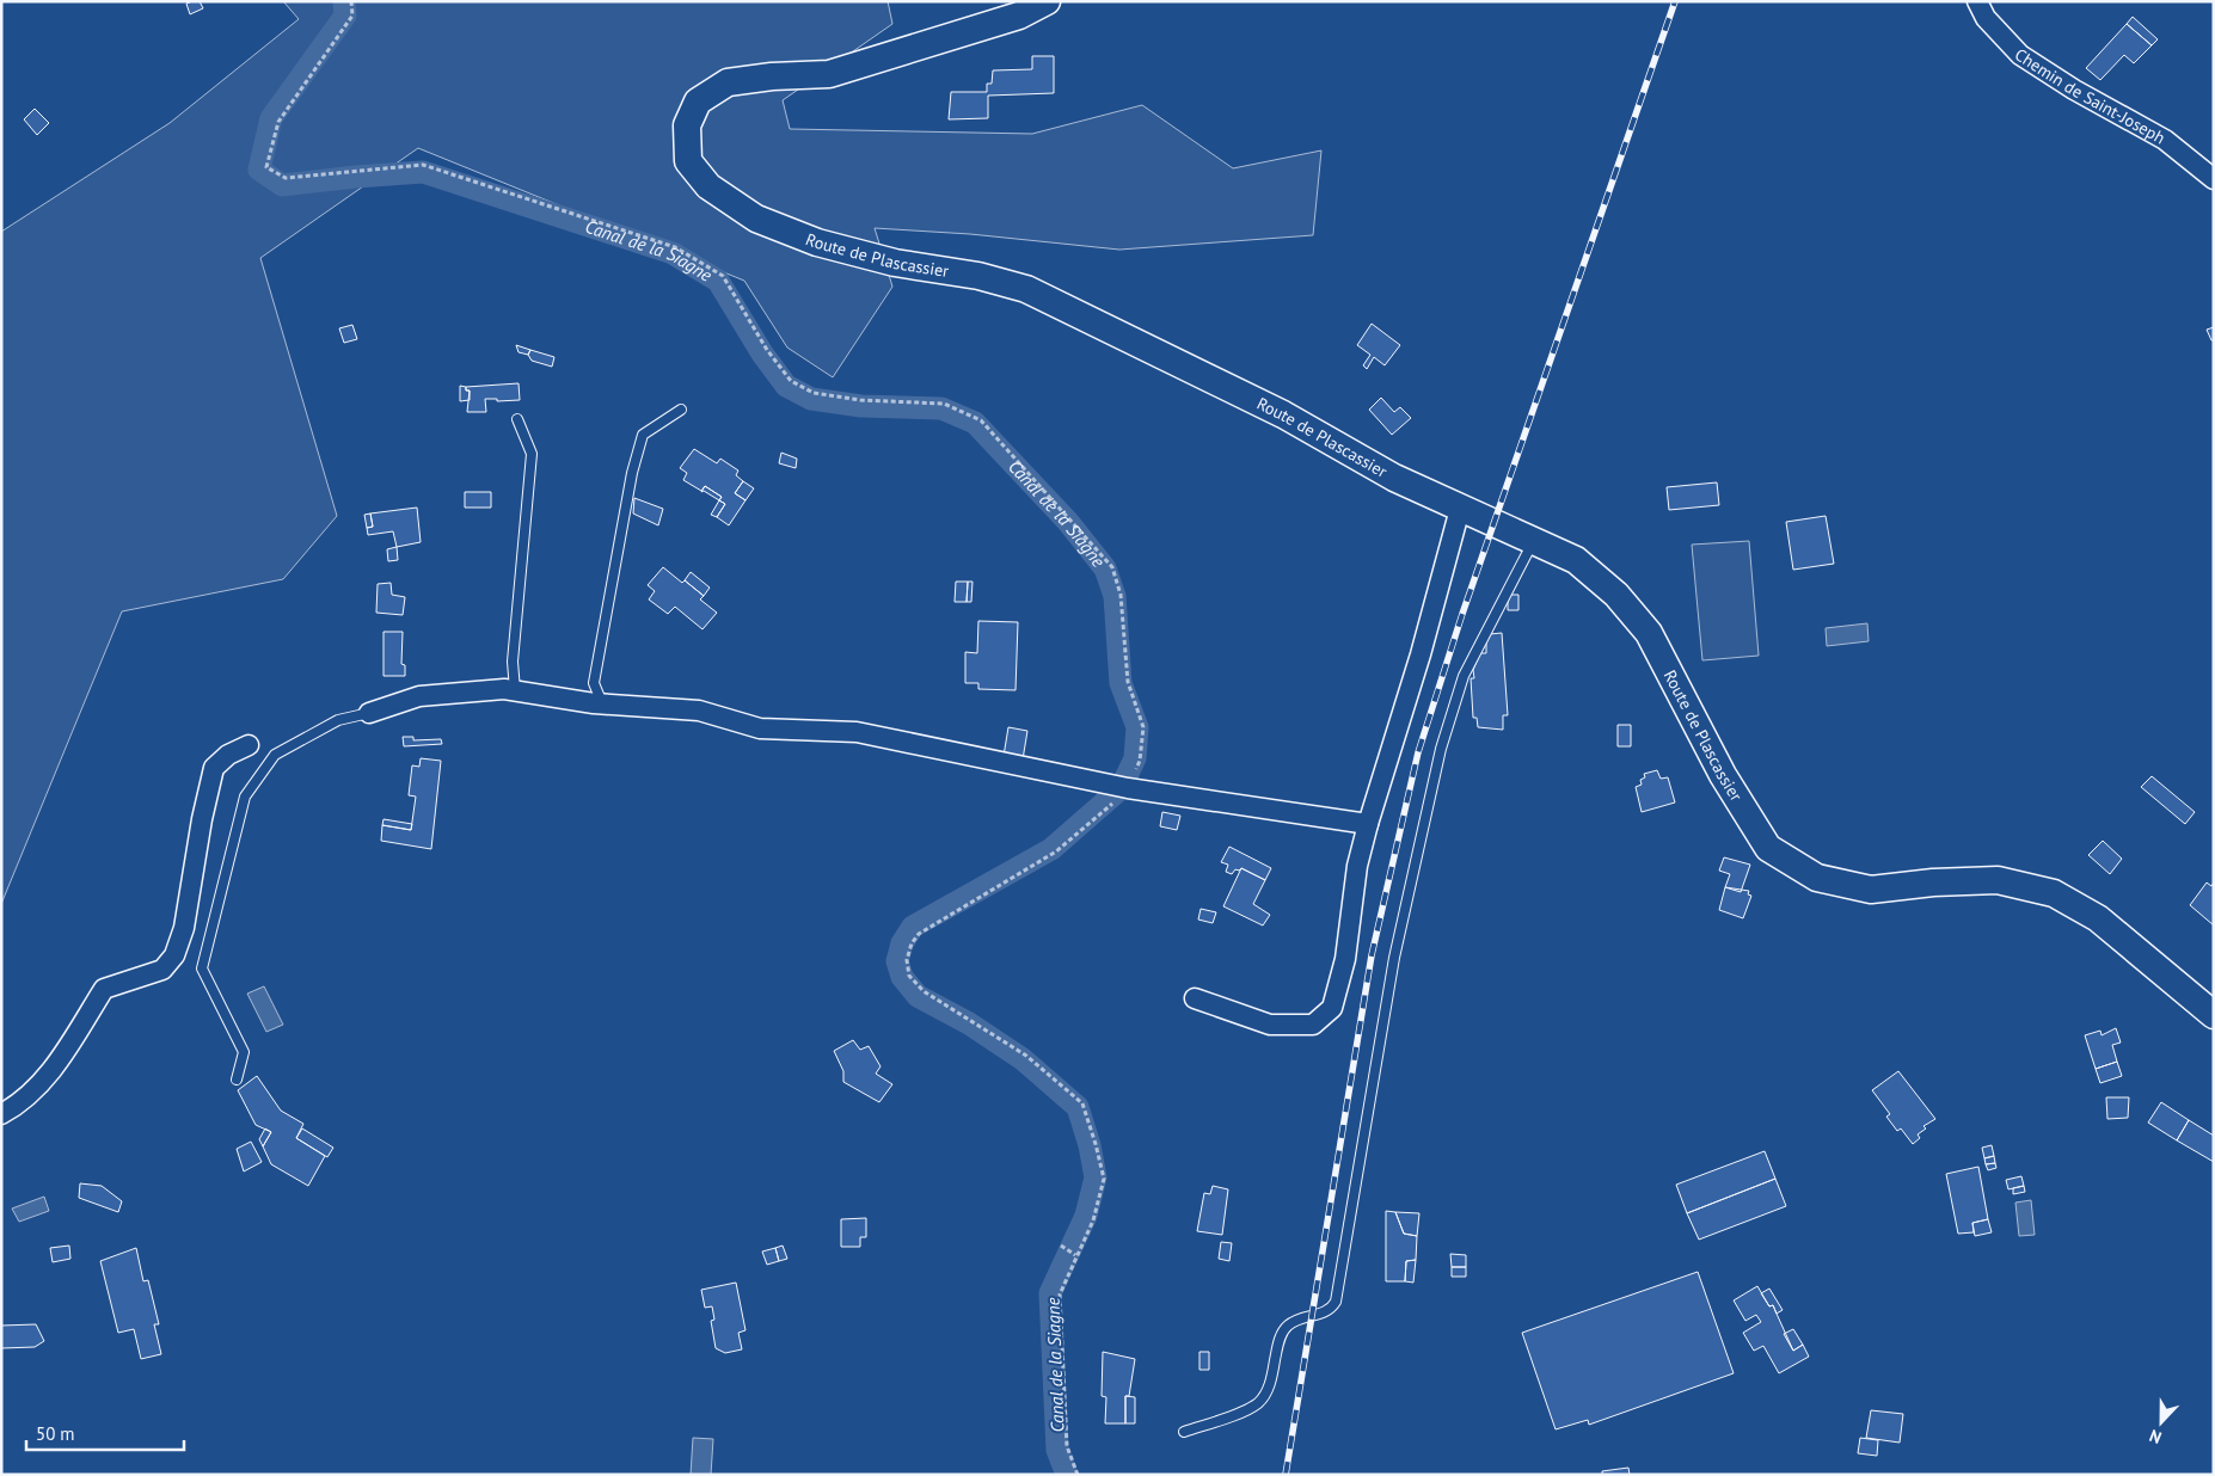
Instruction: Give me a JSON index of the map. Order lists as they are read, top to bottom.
{
  "streets": {
    "street": ["Chemin de Saint-Joseph", "Route de Plascassier"]
  },
  "water": ["Canal de la Siagne"],
  "scale_bar": "50 m",
  "north": "bottom"
}
